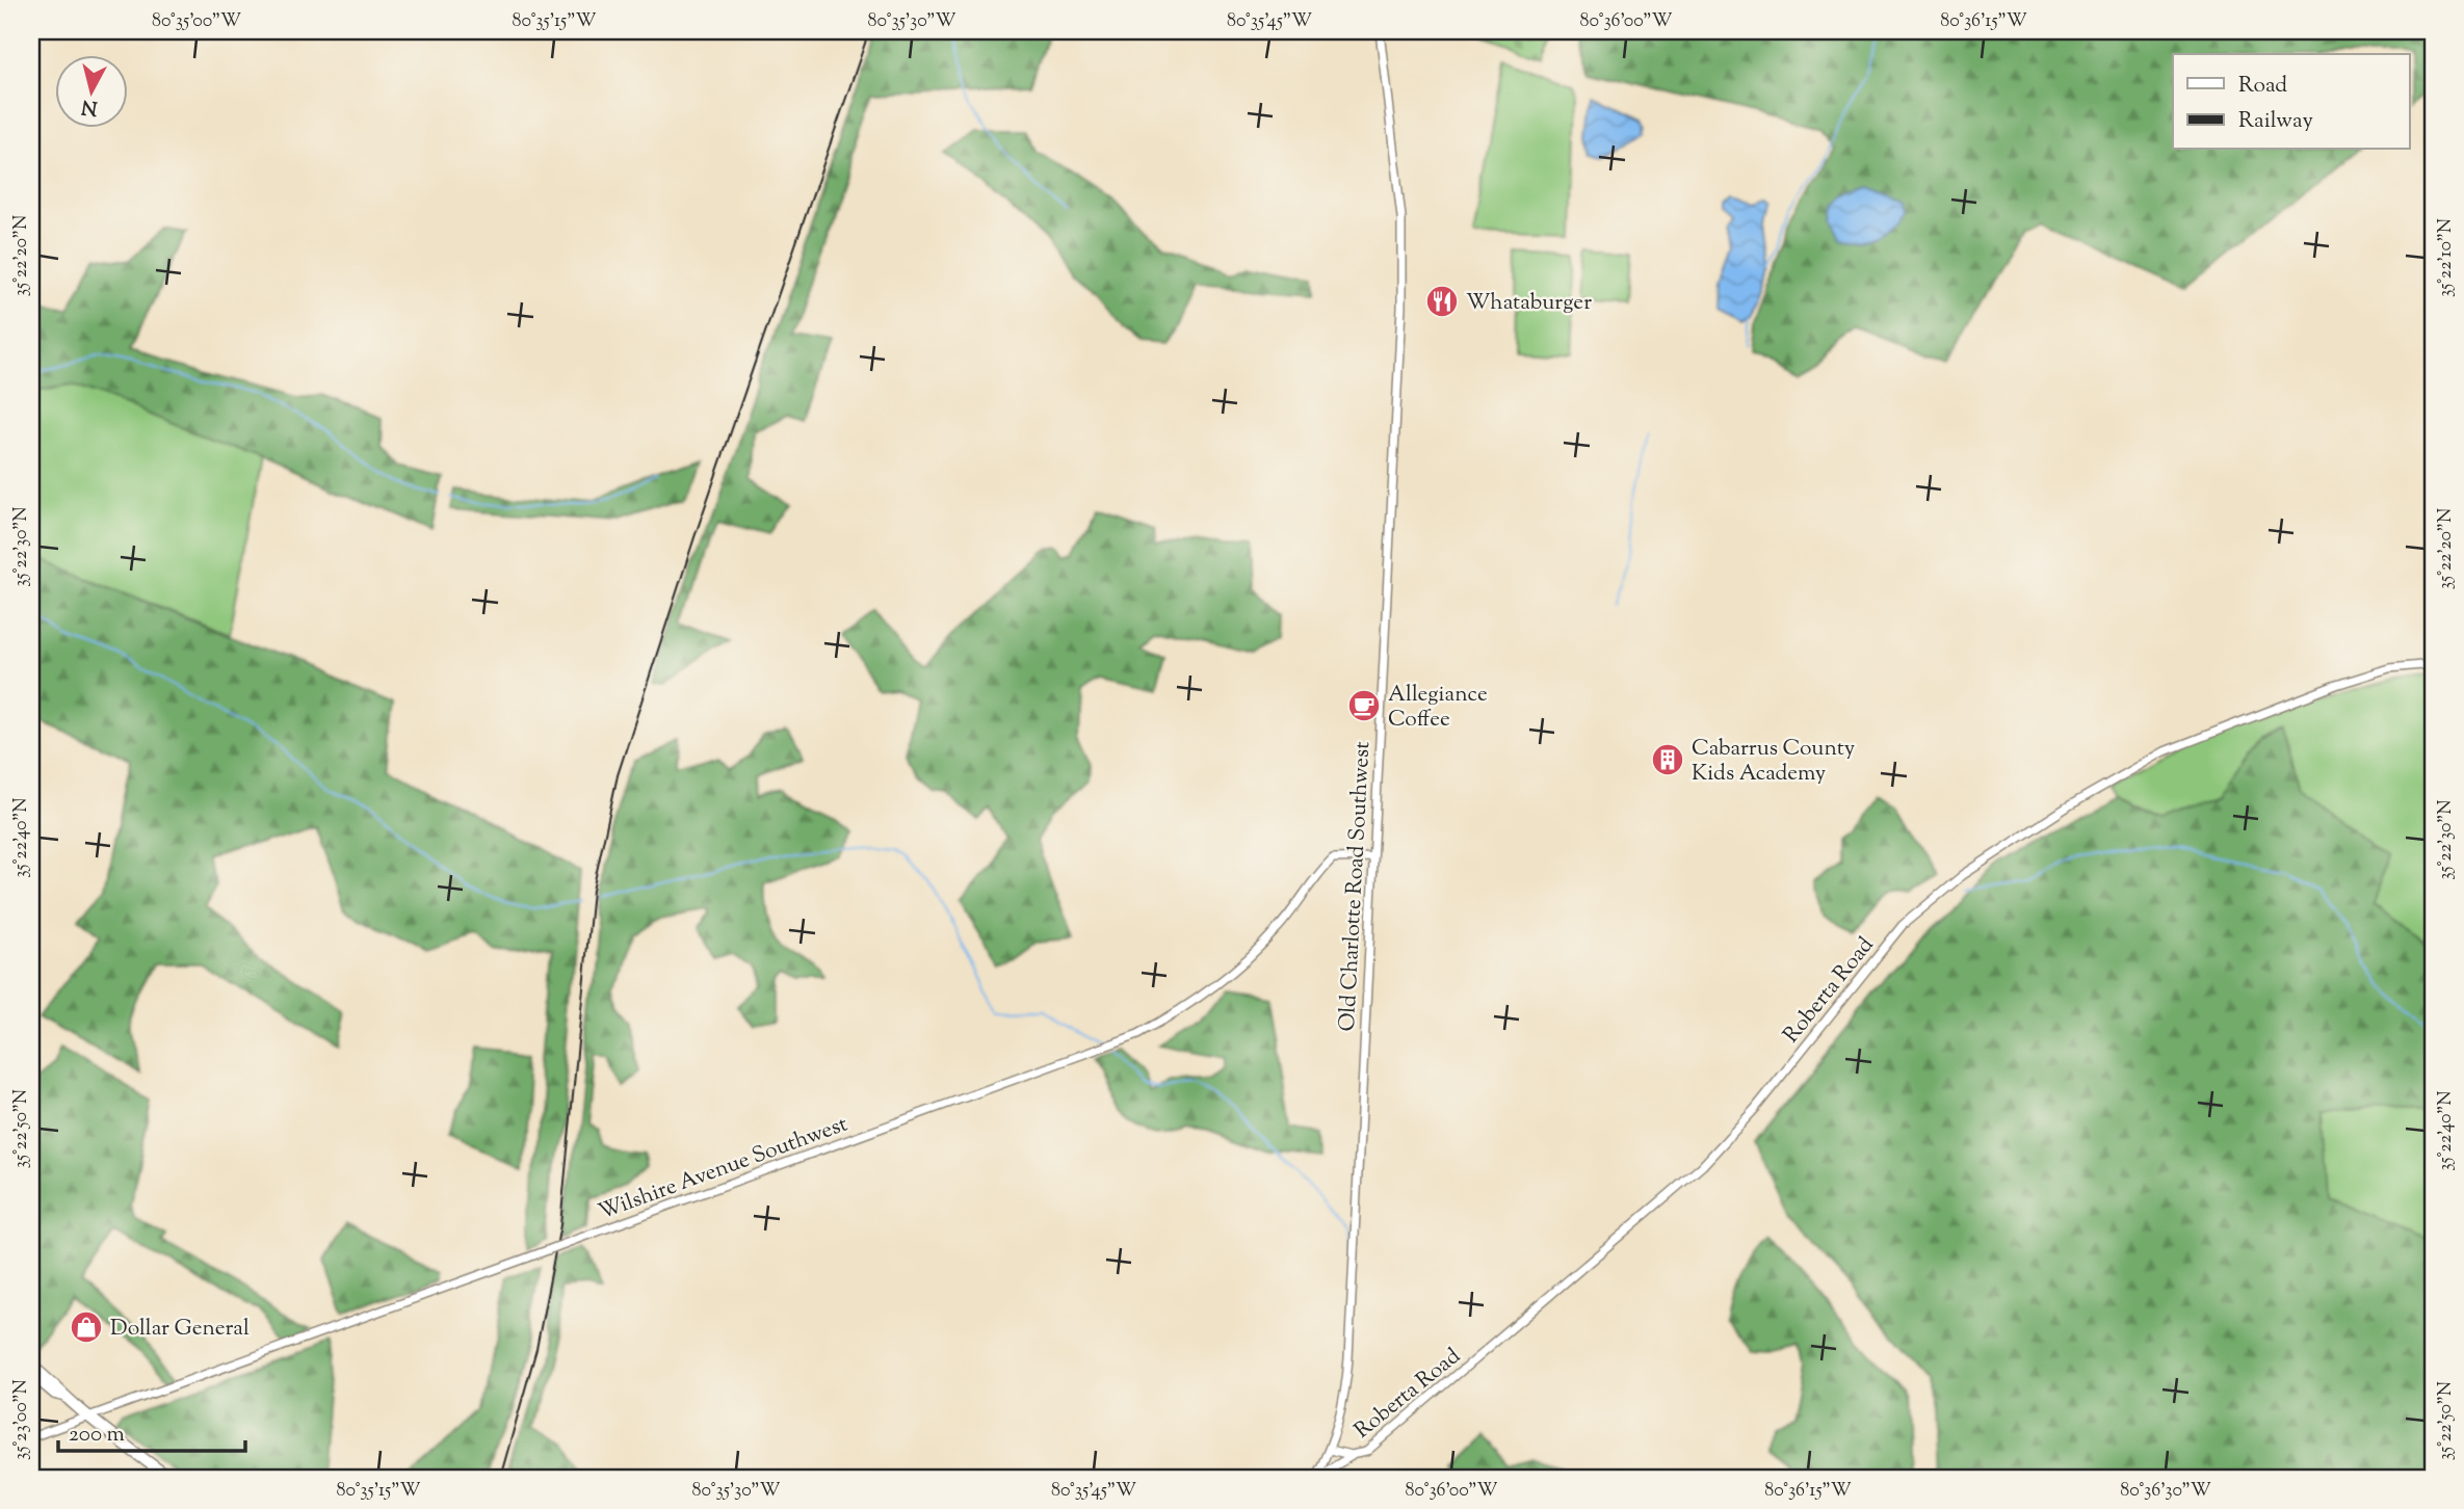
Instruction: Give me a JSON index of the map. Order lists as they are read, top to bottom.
{
  "streets": {
    "street": ["Old Charlotte Road Southwest", "Roberta Road", "Wilshire Avenue Southwest"]
  },
  "crossings": [
    ["Old Charlotte Road Southwest", "Roberta Road"],
    ["Old Charlotte Road Southwest", "Wilshire Avenue Southwest"]
  ],
  "places": {
    "restaurant": ["Whataburger"],
    "cafe": ["Allegiance Coffee"],
    "building": ["Cabarrus County Kids Academy"],
    "shop": ["Dollar General"]
  },
  "legend": ["Road", "Railway"],
  "scale_bar": "200 m",
  "north": "bottom",
  "coordinates": [
    "80°35'00\"W",
    "80°35'15\"W",
    "80°35'30\"W",
    "80°35'45\"W",
    "80°36'00\"W",
    "80°36'15\"W",
    "35°22'20\"N",
    "35°22'10\"N",
    "35°22'30\"N",
    "35°22'40\"N",
    "35°22'50\"N",
    "35°23'00\"N",
    "80°36'30\"W"
  ]
}
